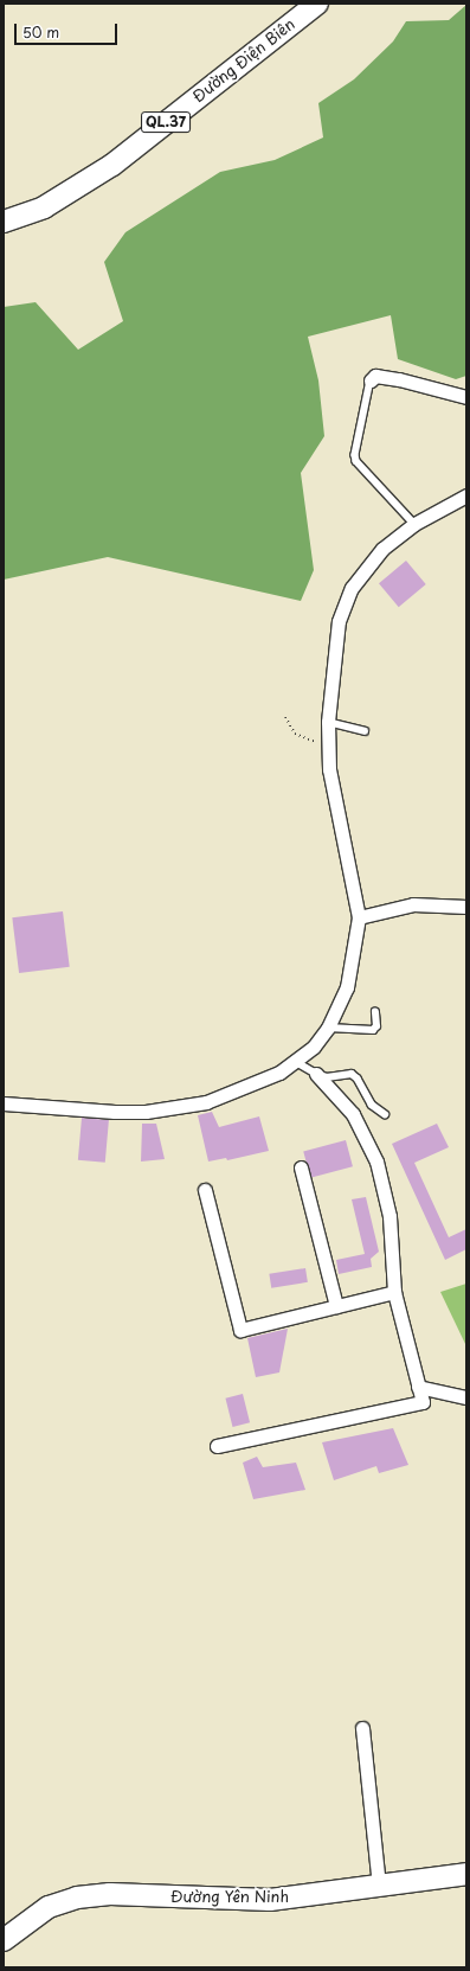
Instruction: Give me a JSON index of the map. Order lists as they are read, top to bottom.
{
  "streets": {
    "main road": ["Đường Điện Biên", "QL.37", "Đường Yên Ninh"]
  },
  "scale_bar": "50 m"
}
